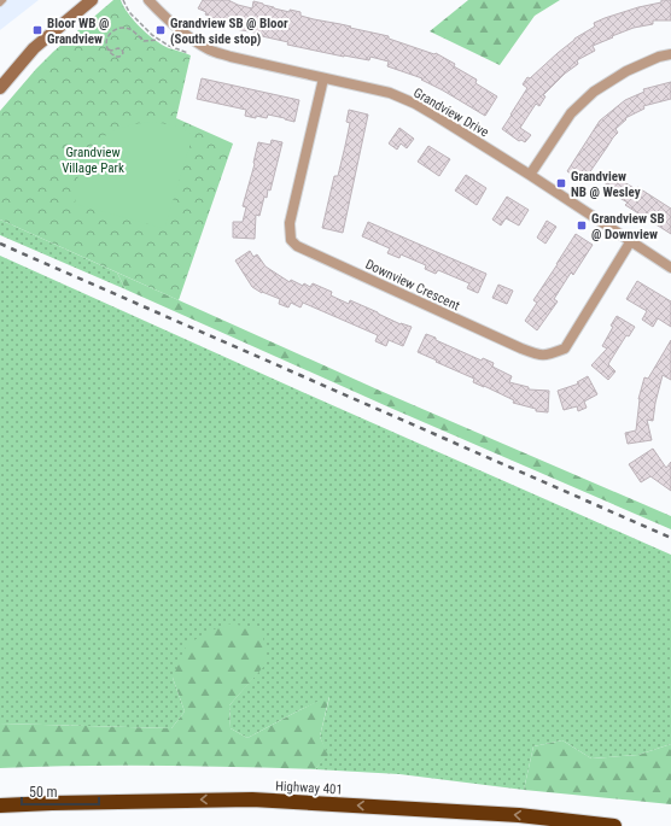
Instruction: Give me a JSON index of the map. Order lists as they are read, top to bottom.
{
  "streets": {
    "highway": ["Highway 401"],
    "street": ["Grandview Drive", "Downview Crescent"]
  },
  "crossings": [
    ["Grandview Drive", "Downview Crescent"]
  ],
  "one_way": ["Highway 401"],
  "parks": ["Grandview Village Park"],
  "places": {
    "transit": [
      "Bloor WB @ Grandview",
      "Grandview SB @ Bloor (South side stop)",
      "Grandview NB @ Wesley",
      "Grandview SB @ Downview"
    ]
  },
  "scale_bar": "50 m"
}
